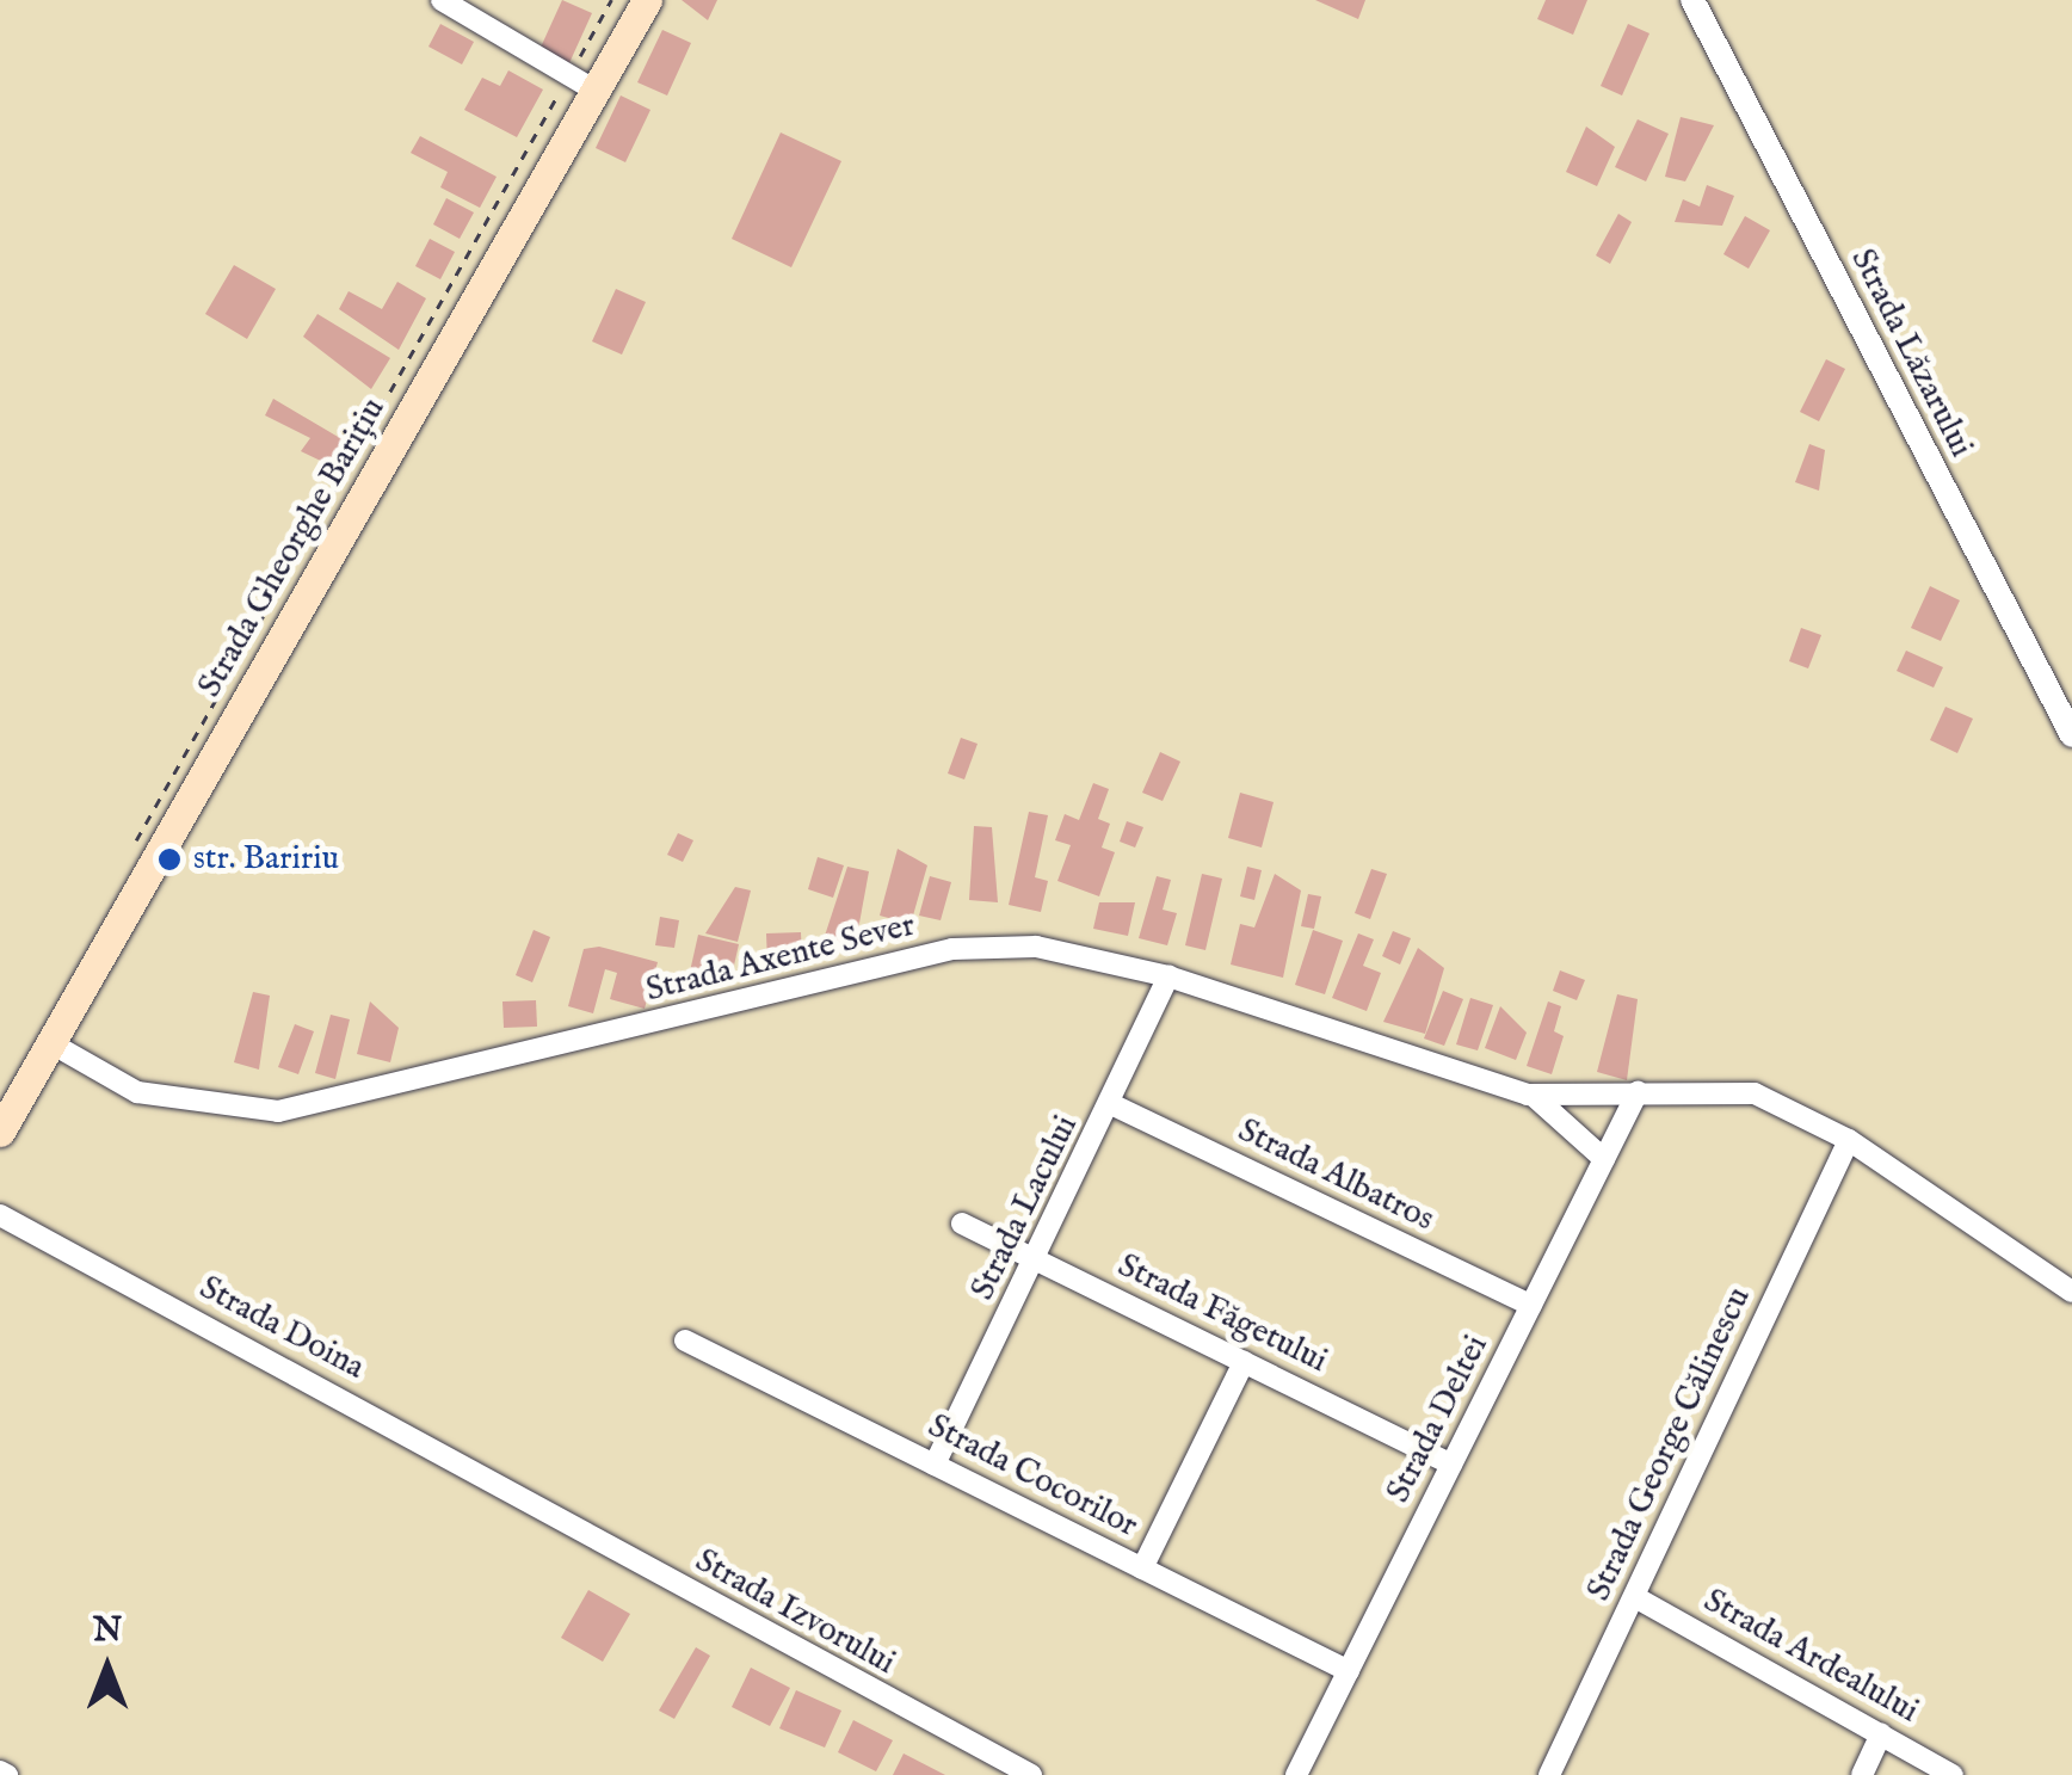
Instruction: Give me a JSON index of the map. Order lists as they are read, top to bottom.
{
  "streets": {
    "main road": ["Strada Gheorghe Barițiu"],
    "street": [
      "Strada Lăzarului",
      "Strada Axente Sever",
      "Strada Albatros",
      "Strada Lacului",
      "Strada Făgetului",
      "Strada Doina",
      "Strada Deltei",
      "Strada George Călinescu",
      "Strada Cocorilor",
      "Strada Izvorului",
      "Strada Ardealului"
    ]
  },
  "crossings": [
    ["Strada Gheorghe Barițiu", "Strada Axente Sever"],
    ["Strada Axente Sever", "Strada Lacului"],
    ["Strada Axente Sever", "Strada Deltei"],
    ["Strada Axente Sever", "Strada George Călinescu"],
    ["Strada Albatros", "Strada Lacului"],
    ["Strada Albatros", "Strada Deltei"],
    ["Strada Lacului", "Strada Făgetului"],
    ["Strada Lacului", "Strada Cocorilor"],
    ["Strada Făgetului", "Strada Deltei"],
    ["Strada Doina", "Strada Izvorului"],
    ["Strada Deltei", "Strada Cocorilor"],
    ["Strada George Călinescu", "Strada Ardealului"]
  ],
  "places": ["str. Baririu"],
  "north": "top"
}
